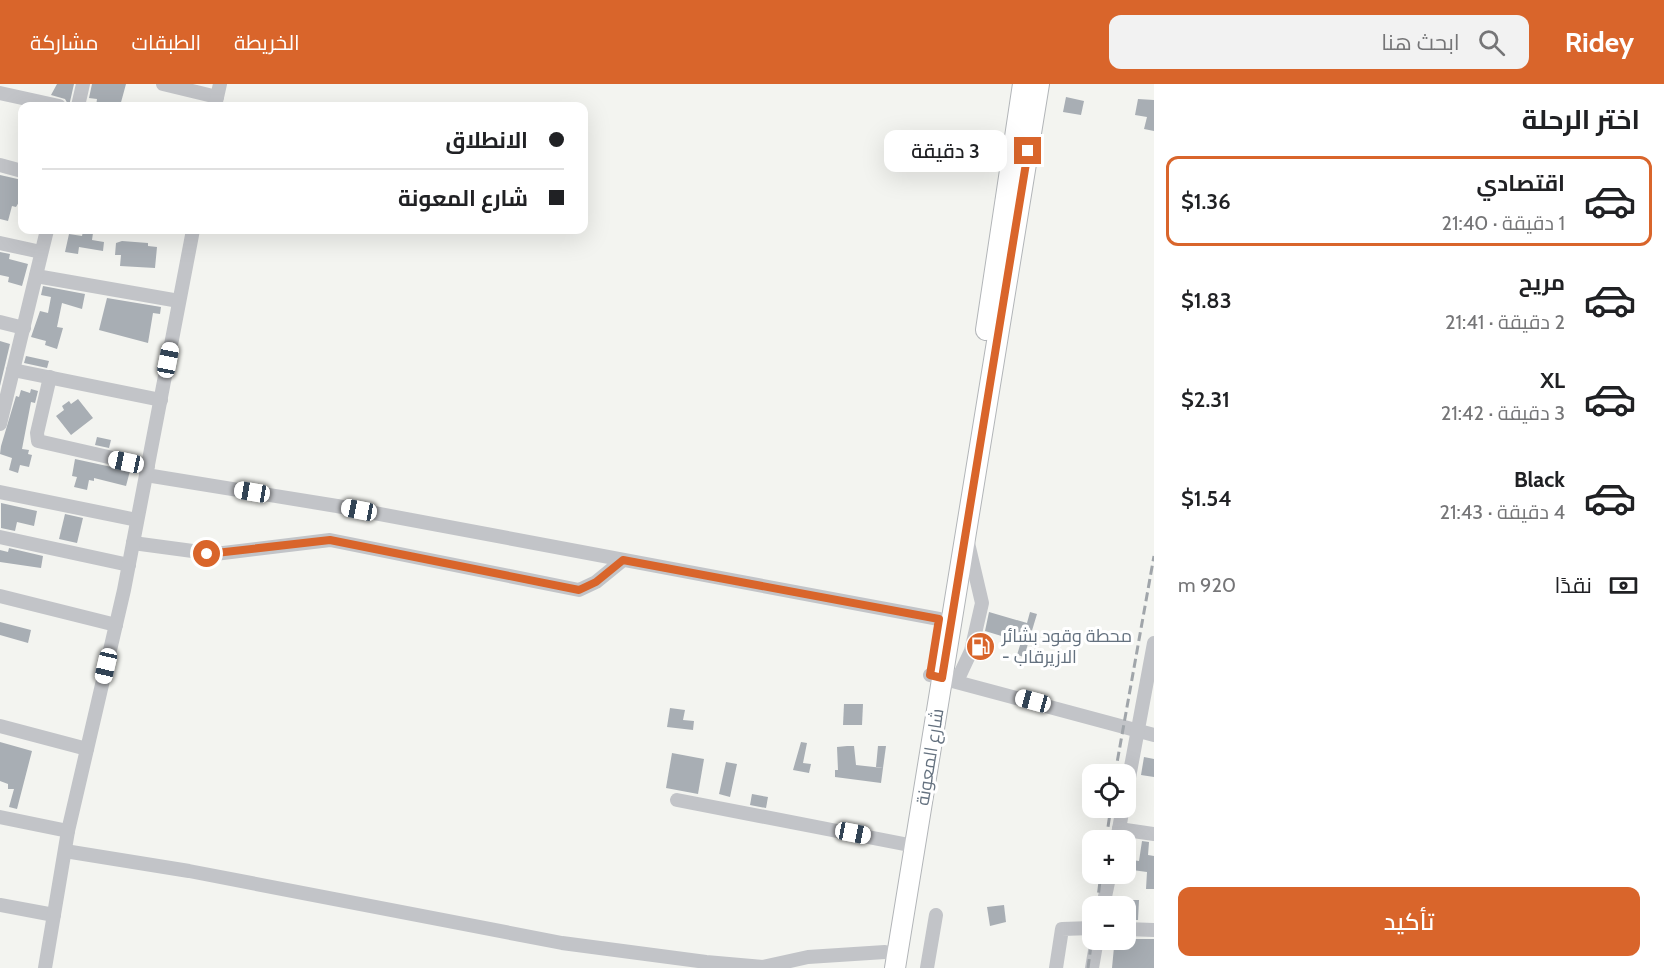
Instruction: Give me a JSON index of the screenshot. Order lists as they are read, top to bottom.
{
  "streets": {
    "highway": ["شارع المعونة"]
  },
  "places": {
    "fuel station": ["محطة وقود بشائر - الازيرقاب"]
  },
  "page": {
    "header": "Ridey",
    "search": "ابحث هنا",
    "nav": ["الخريطة", "الطبقات", "مشاركة"],
    "heading": "اختر الرحلة",
    "banner": ["الانطلاق", "شارع المعونة"],
    "bubble": "3 دقيقة",
    "list": [
      {
        "name": "اقتصادي",
        "note": "1 دقيقة · 21:40",
        "value": "$1.36"
      },
      {
        "name": "مريح",
        "note": "2 دقيقة · 21:41",
        "value": "$1.83"
      },
      {
        "name": "XL",
        "note": "3 دقيقة · 21:42",
        "value": "$2.31"
      },
      {
        "name": "Black",
        "note": "4 دقيقة · 21:43",
        "value": "$1.54"
      }
    ],
    "pay": ["نقدًا", "920 m"],
    "map_buttons": ["+", "−"],
    "buttons": "تأكيد"
  }
}
